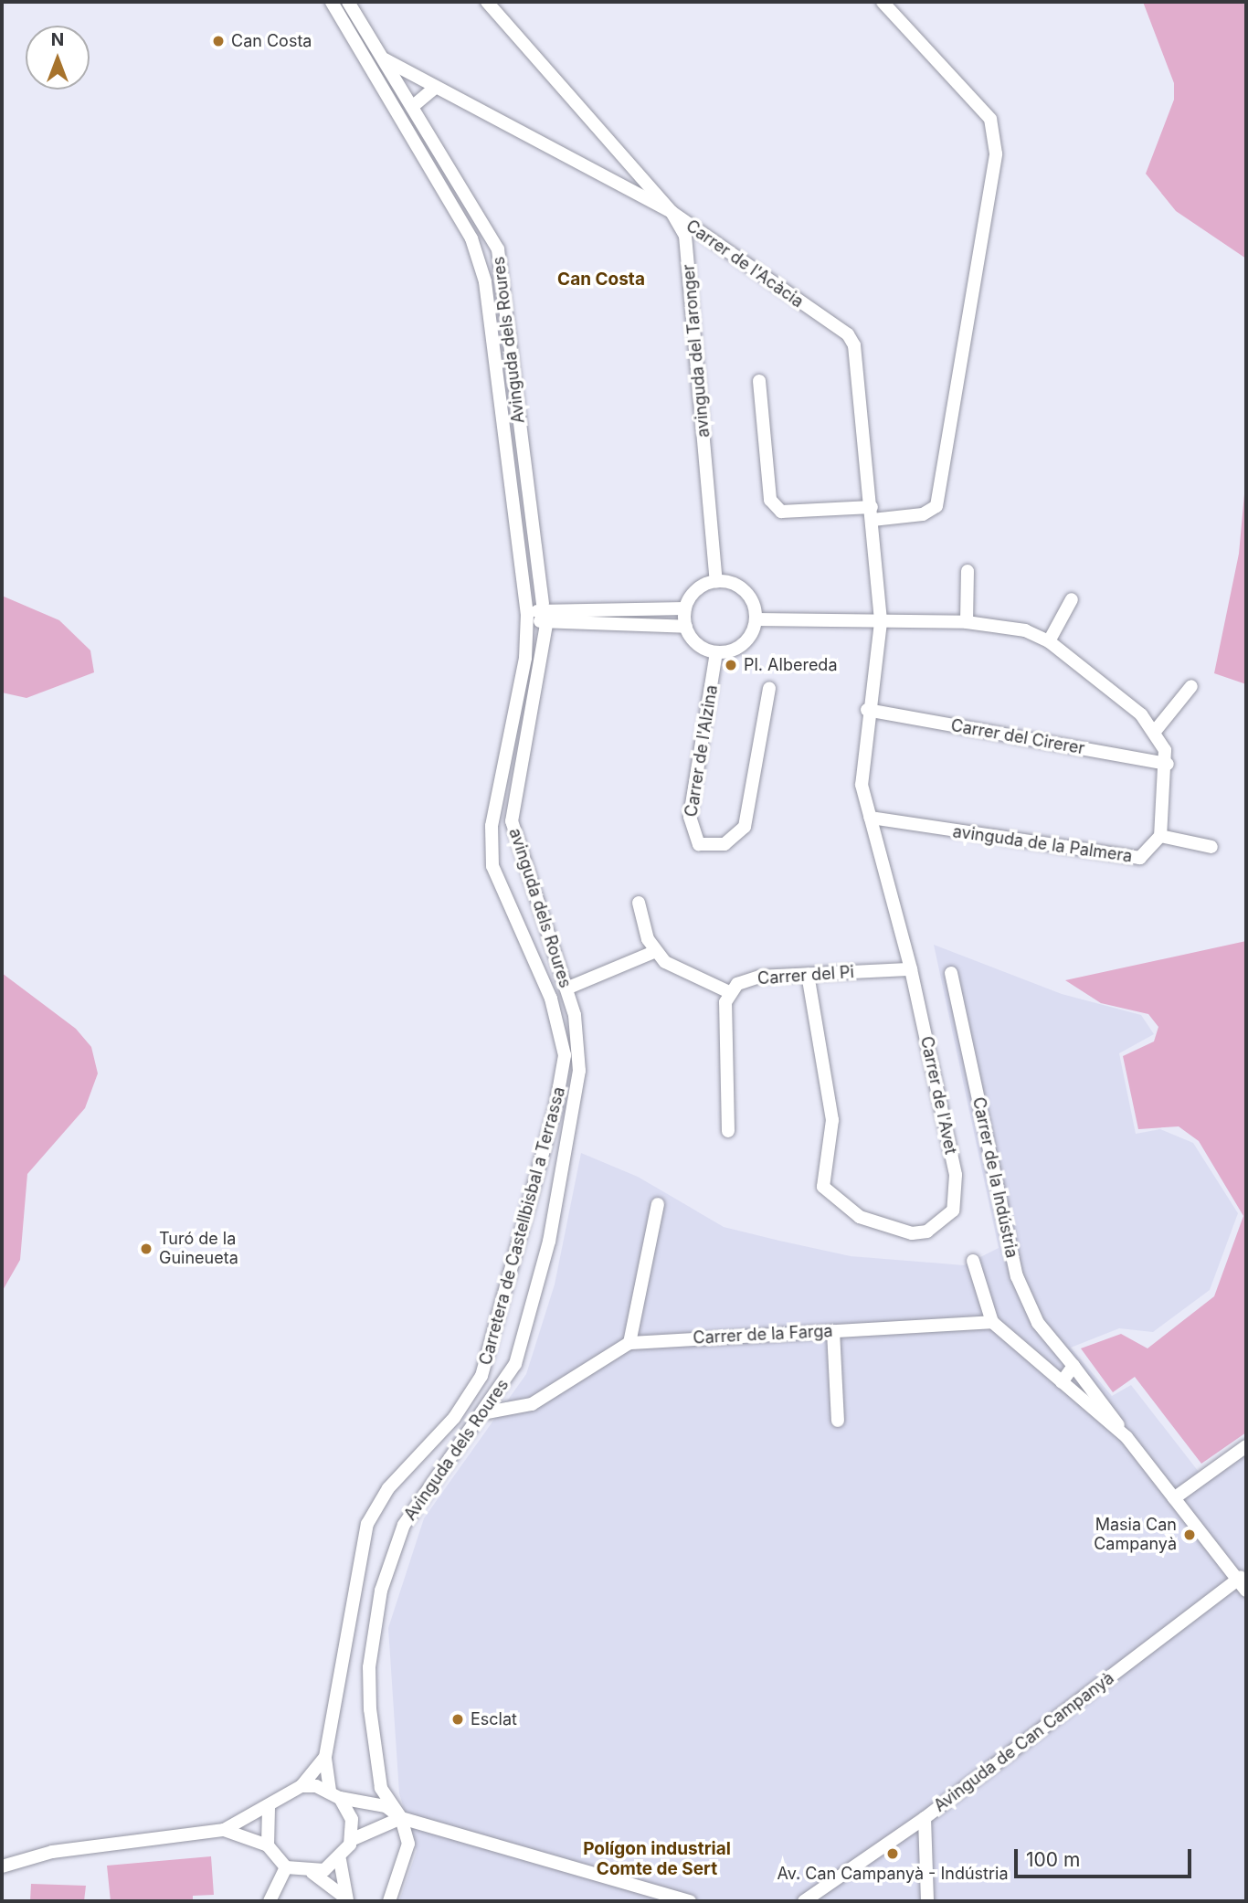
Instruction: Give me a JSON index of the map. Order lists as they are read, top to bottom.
{
  "streets": {
    "street": [
      "Carrer de l'Acàcia",
      "Avinguda dels Roures",
      "avinguda del Taronger",
      "Carrer del Cirerer",
      "Carrer de l'Alzina",
      "avinguda de la Palmera",
      "avinguda dels Roures",
      "Carrer del Pi",
      "Carrer de l'Avet",
      "Carrer de la Indústria",
      "Carretera de Castellbisbal a Terrassa",
      "Carrer de la Farga",
      "Avinguda de Can Campanyà"
    ]
  },
  "crossings": [
    ["Carrer de l'Acàcia", "Avinguda dels Roures"],
    ["Carrer de l'Acàcia", "avinguda del Taronger"],
    ["Carrer de l'Acàcia", "Carrer de l'Avet"],
    ["Avinguda dels Roures", "avinguda dels Roures"],
    ["Avinguda dels Roures", "Carrer de la Farga"],
    ["avinguda del Taronger", "Carrer de l'Alzina"],
    ["Carrer del Cirerer", "Carrer de l'Avet"],
    ["avinguda de la Palmera", "Carrer de l'Avet"],
    ["Carrer del Pi", "Carrer de l'Avet"],
    ["Carrer de la Indústria", "Carrer de la Farga"],
    ["Carrer de la Indústria", "Avinguda de Can Campanyà"]
  ],
  "districts": ["Can Costa", "Polígon industrial Comte de Sert"],
  "places": [
    "Can Costa",
    "Pl. Albereda",
    "Turó de la Guineueta",
    "Masia Can Campanyà",
    "Esclat",
    "Av. Can Campanyà - Indústria"
  ],
  "scale_bar": "100 m",
  "north": "top"
}
